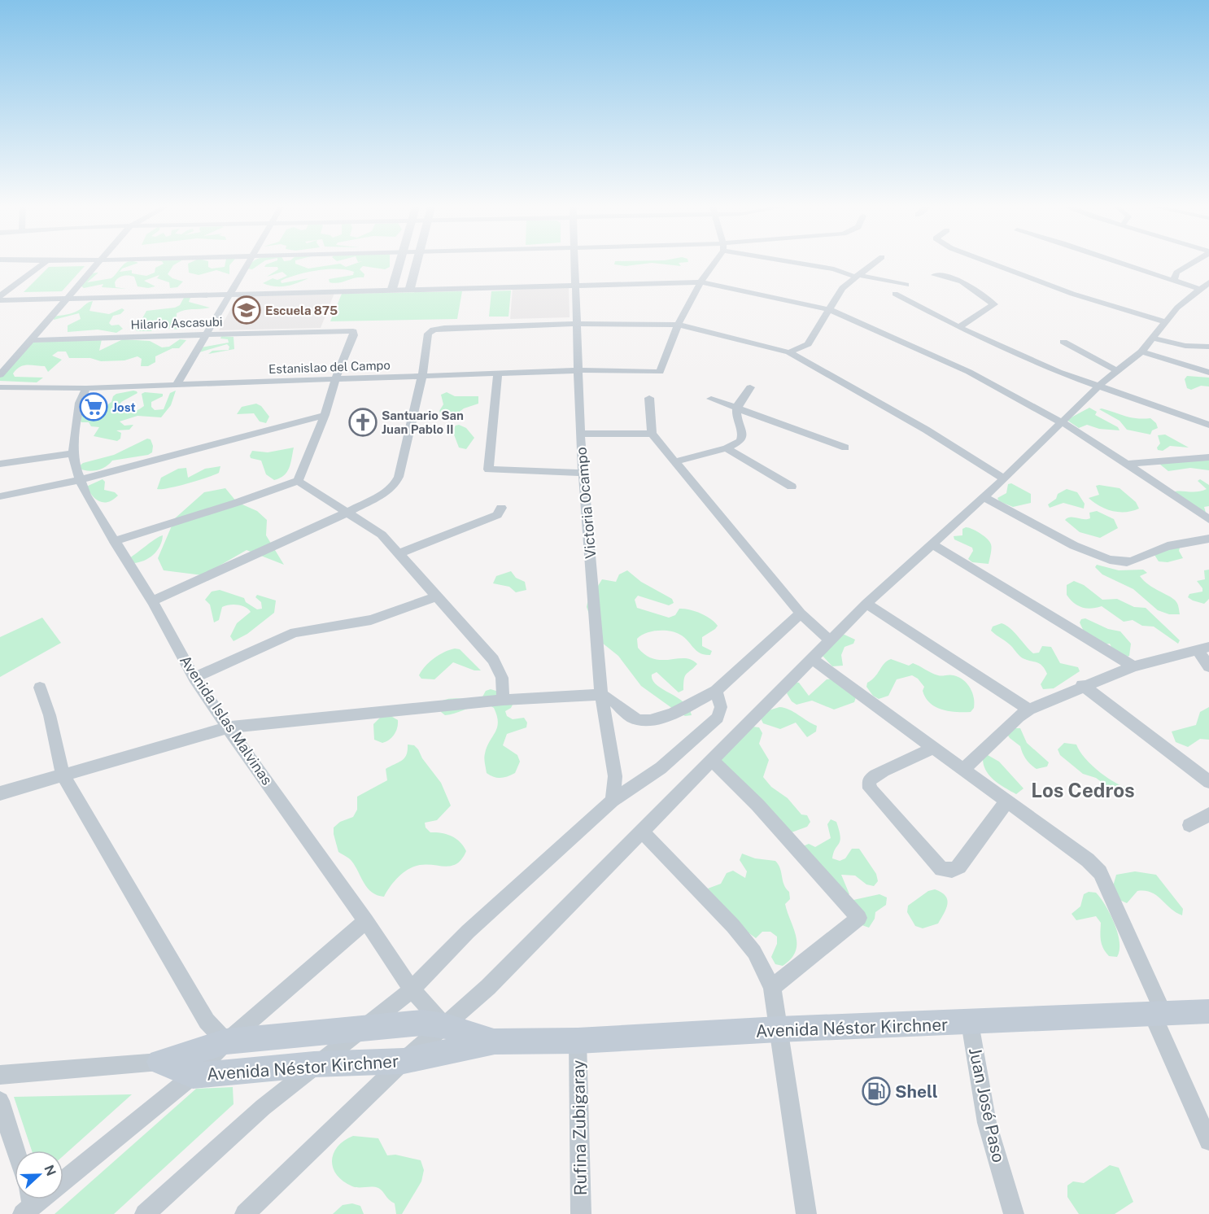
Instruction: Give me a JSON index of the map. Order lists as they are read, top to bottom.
{
  "streets": {
    "main road": ["Avenida Néstor Kirchner"],
    "street": [
      "Hilario Ascasubi",
      "Estanislao del Campo",
      "Victoria Ocampo",
      "Avenida Islas Malvinas",
      "Juan José Paso",
      "Rufina Zubigaray"
    ]
  },
  "crossings": [
    ["Hilario Ascasubi", "Estanislao del Campo"],
    ["Estanislao del Campo", "Victoria Ocampo"],
    ["Estanislao del Campo", "Avenida Islas Malvinas"],
    ["Avenida Islas Malvinas", "Avenida Néstor Kirchner"],
    ["Avenida Néstor Kirchner", "Juan José Paso"],
    ["Avenida Néstor Kirchner", "Rufina Zubigaray"]
  ],
  "districts": ["Los Cedros"],
  "places": {
    "school or university": ["Escuela 875"],
    "supermarket": ["Jost"],
    "church": ["Santuario San Juan Pablo II"],
    "fuel station": ["Shell"]
  },
  "north": "right"
}
